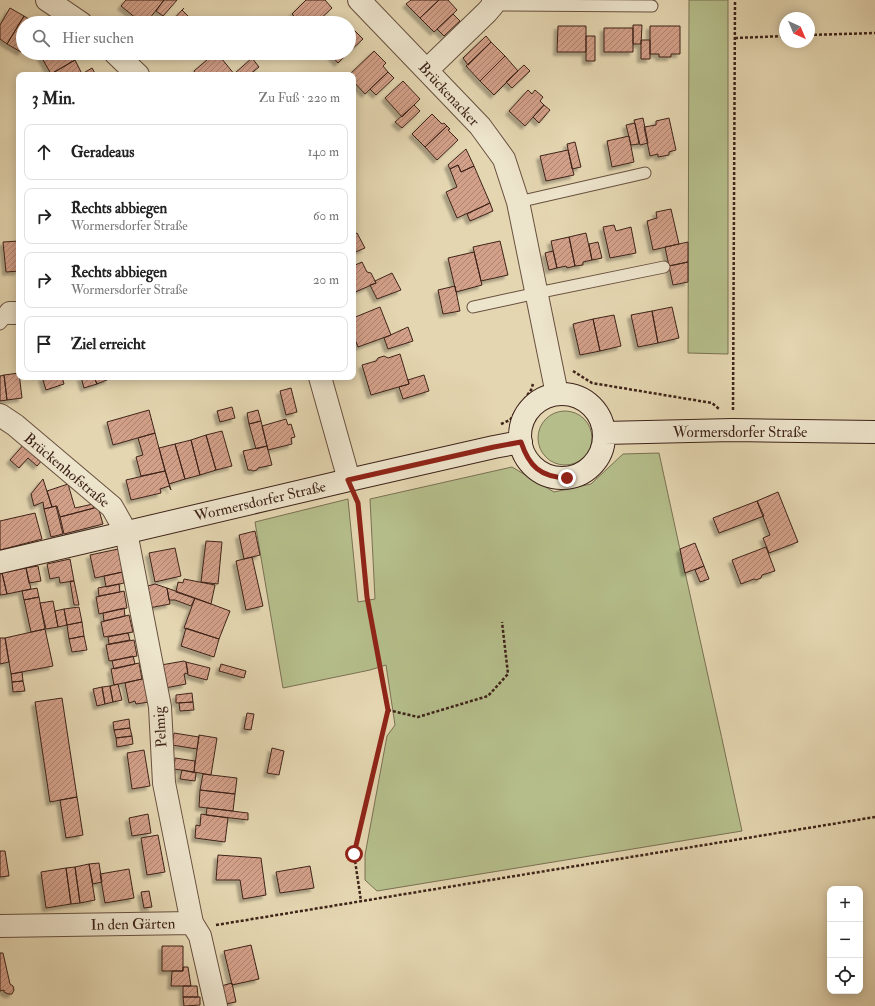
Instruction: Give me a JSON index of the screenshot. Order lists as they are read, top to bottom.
{
  "streets": {
    "street": [
      "Brückenacker",
      "Wormersdorfer Straße",
      "Brückenhofstraße",
      "Pelmig",
      "In den Gärten"
    ]
  },
  "crossings": [
    ["Brückenacker", "Wormersdorfer Straße"],
    ["Wormersdorfer Straße", "Brückenhofstraße"],
    ["Wormersdorfer Straße", "Pelmig"],
    ["Brückenhofstraße", "Pelmig"],
    ["Pelmig", "In den Gärten"]
  ],
  "north": "bottom right",
  "page": {
    "search": "Hier suchen",
    "heading": ["3 Min.", "Zu Fuß · 220 m"],
    "list": [
      ["Geradeaus", "140 m"],
      ["Rechts abbiegen", "Wormersdorfer Straße", "60 m"],
      ["Rechts abbiegen", "Wormersdorfer Straße", "20 m"],
      "Ziel erreicht"
    ],
    "map_buttons": ["+", "−"]
  }
}
